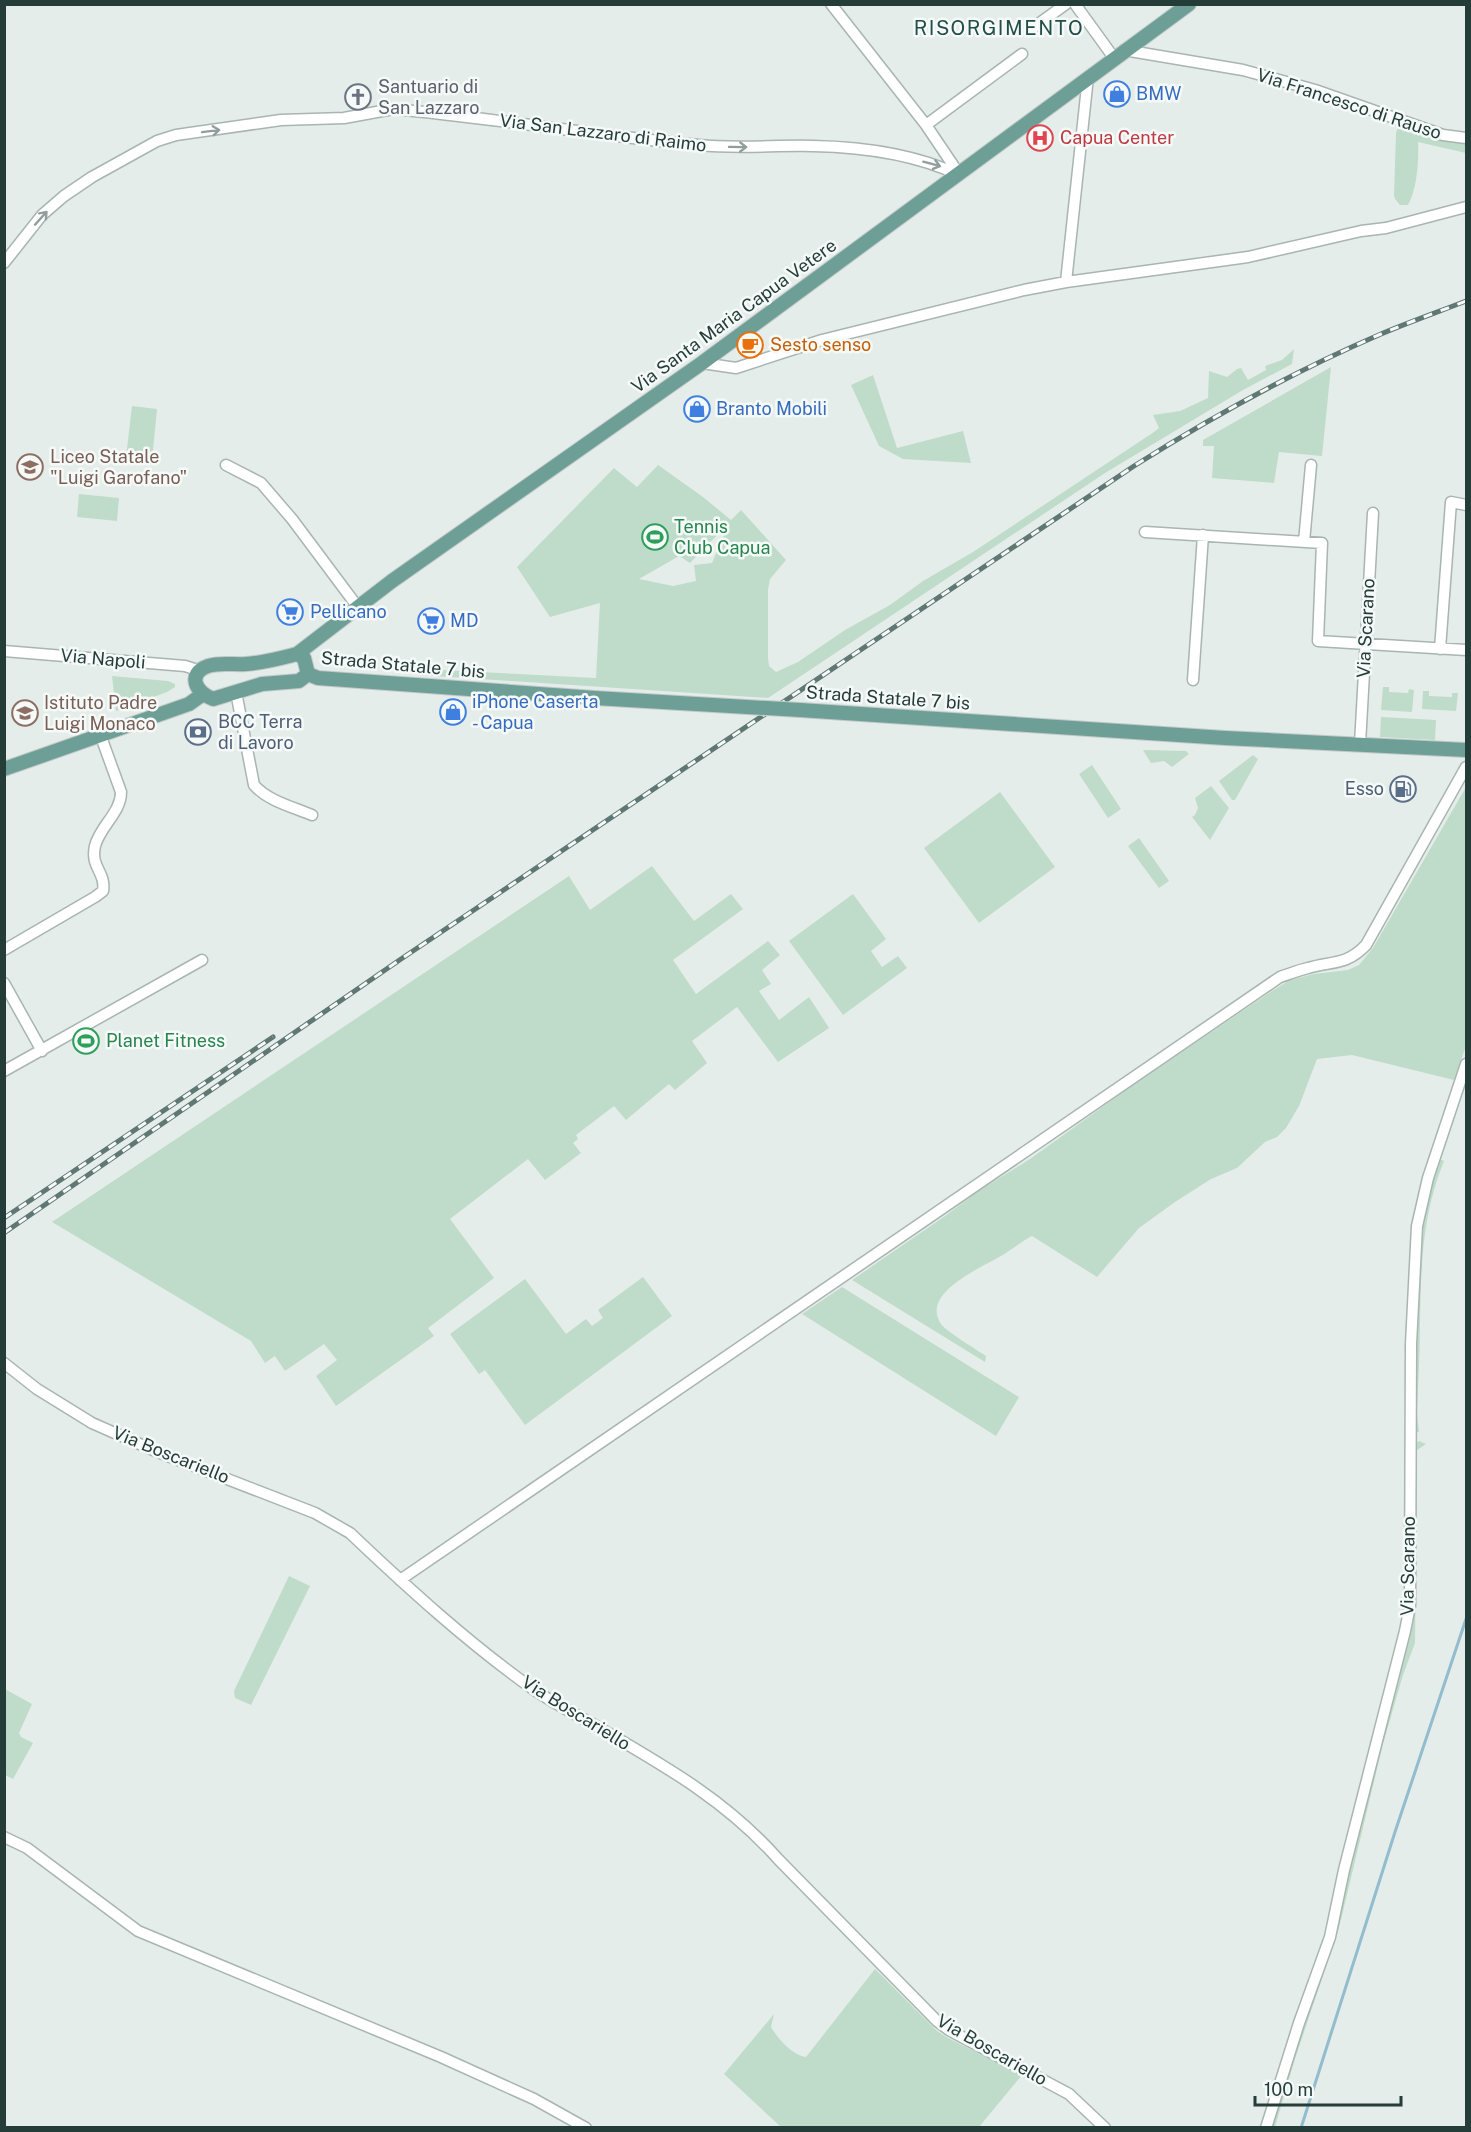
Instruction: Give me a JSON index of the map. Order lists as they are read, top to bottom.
{
  "streets": {
    "main road": ["Via Santa Maria Capua Vetere", "Strada Statale 7 bis"],
    "street": [
      "Via Francesco di Rauso",
      "Via San Lazzaro di Raimo",
      "Via Scarano",
      "Via Napoli",
      "Via Boscariello"
    ]
  },
  "crossings": [
    ["Via Francesco di Rauso", "Via Santa Maria Capua Vetere"],
    ["Via San Lazzaro di Raimo", "Via Santa Maria Capua Vetere"],
    ["Via Scarano", "Strada Statale 7 bis"]
  ],
  "one_way": ["Via San Lazzaro di Raimo"],
  "districts": ["RISORGIMENTO"],
  "places": {
    "shop": ["BMW", "Branto Mobili", "iPhone Caserta - Capua"],
    "church": ["Santuario di San Lazzaro"],
    "hospital": ["Capua Center"],
    "cafe": ["Sesto senso"],
    "school or university": ["Liceo Statale \"Luigi Garofano\"", "Istituto Padre Luigi Monaco"],
    "sports": ["Tennis Club Capua", "Planet Fitness"],
    "supermarket": ["Pellicano", "MD"],
    "bank": ["BCC Terra di Lavoro"],
    "fuel station": ["Esso"]
  },
  "scale_bar": "100 m"
}
